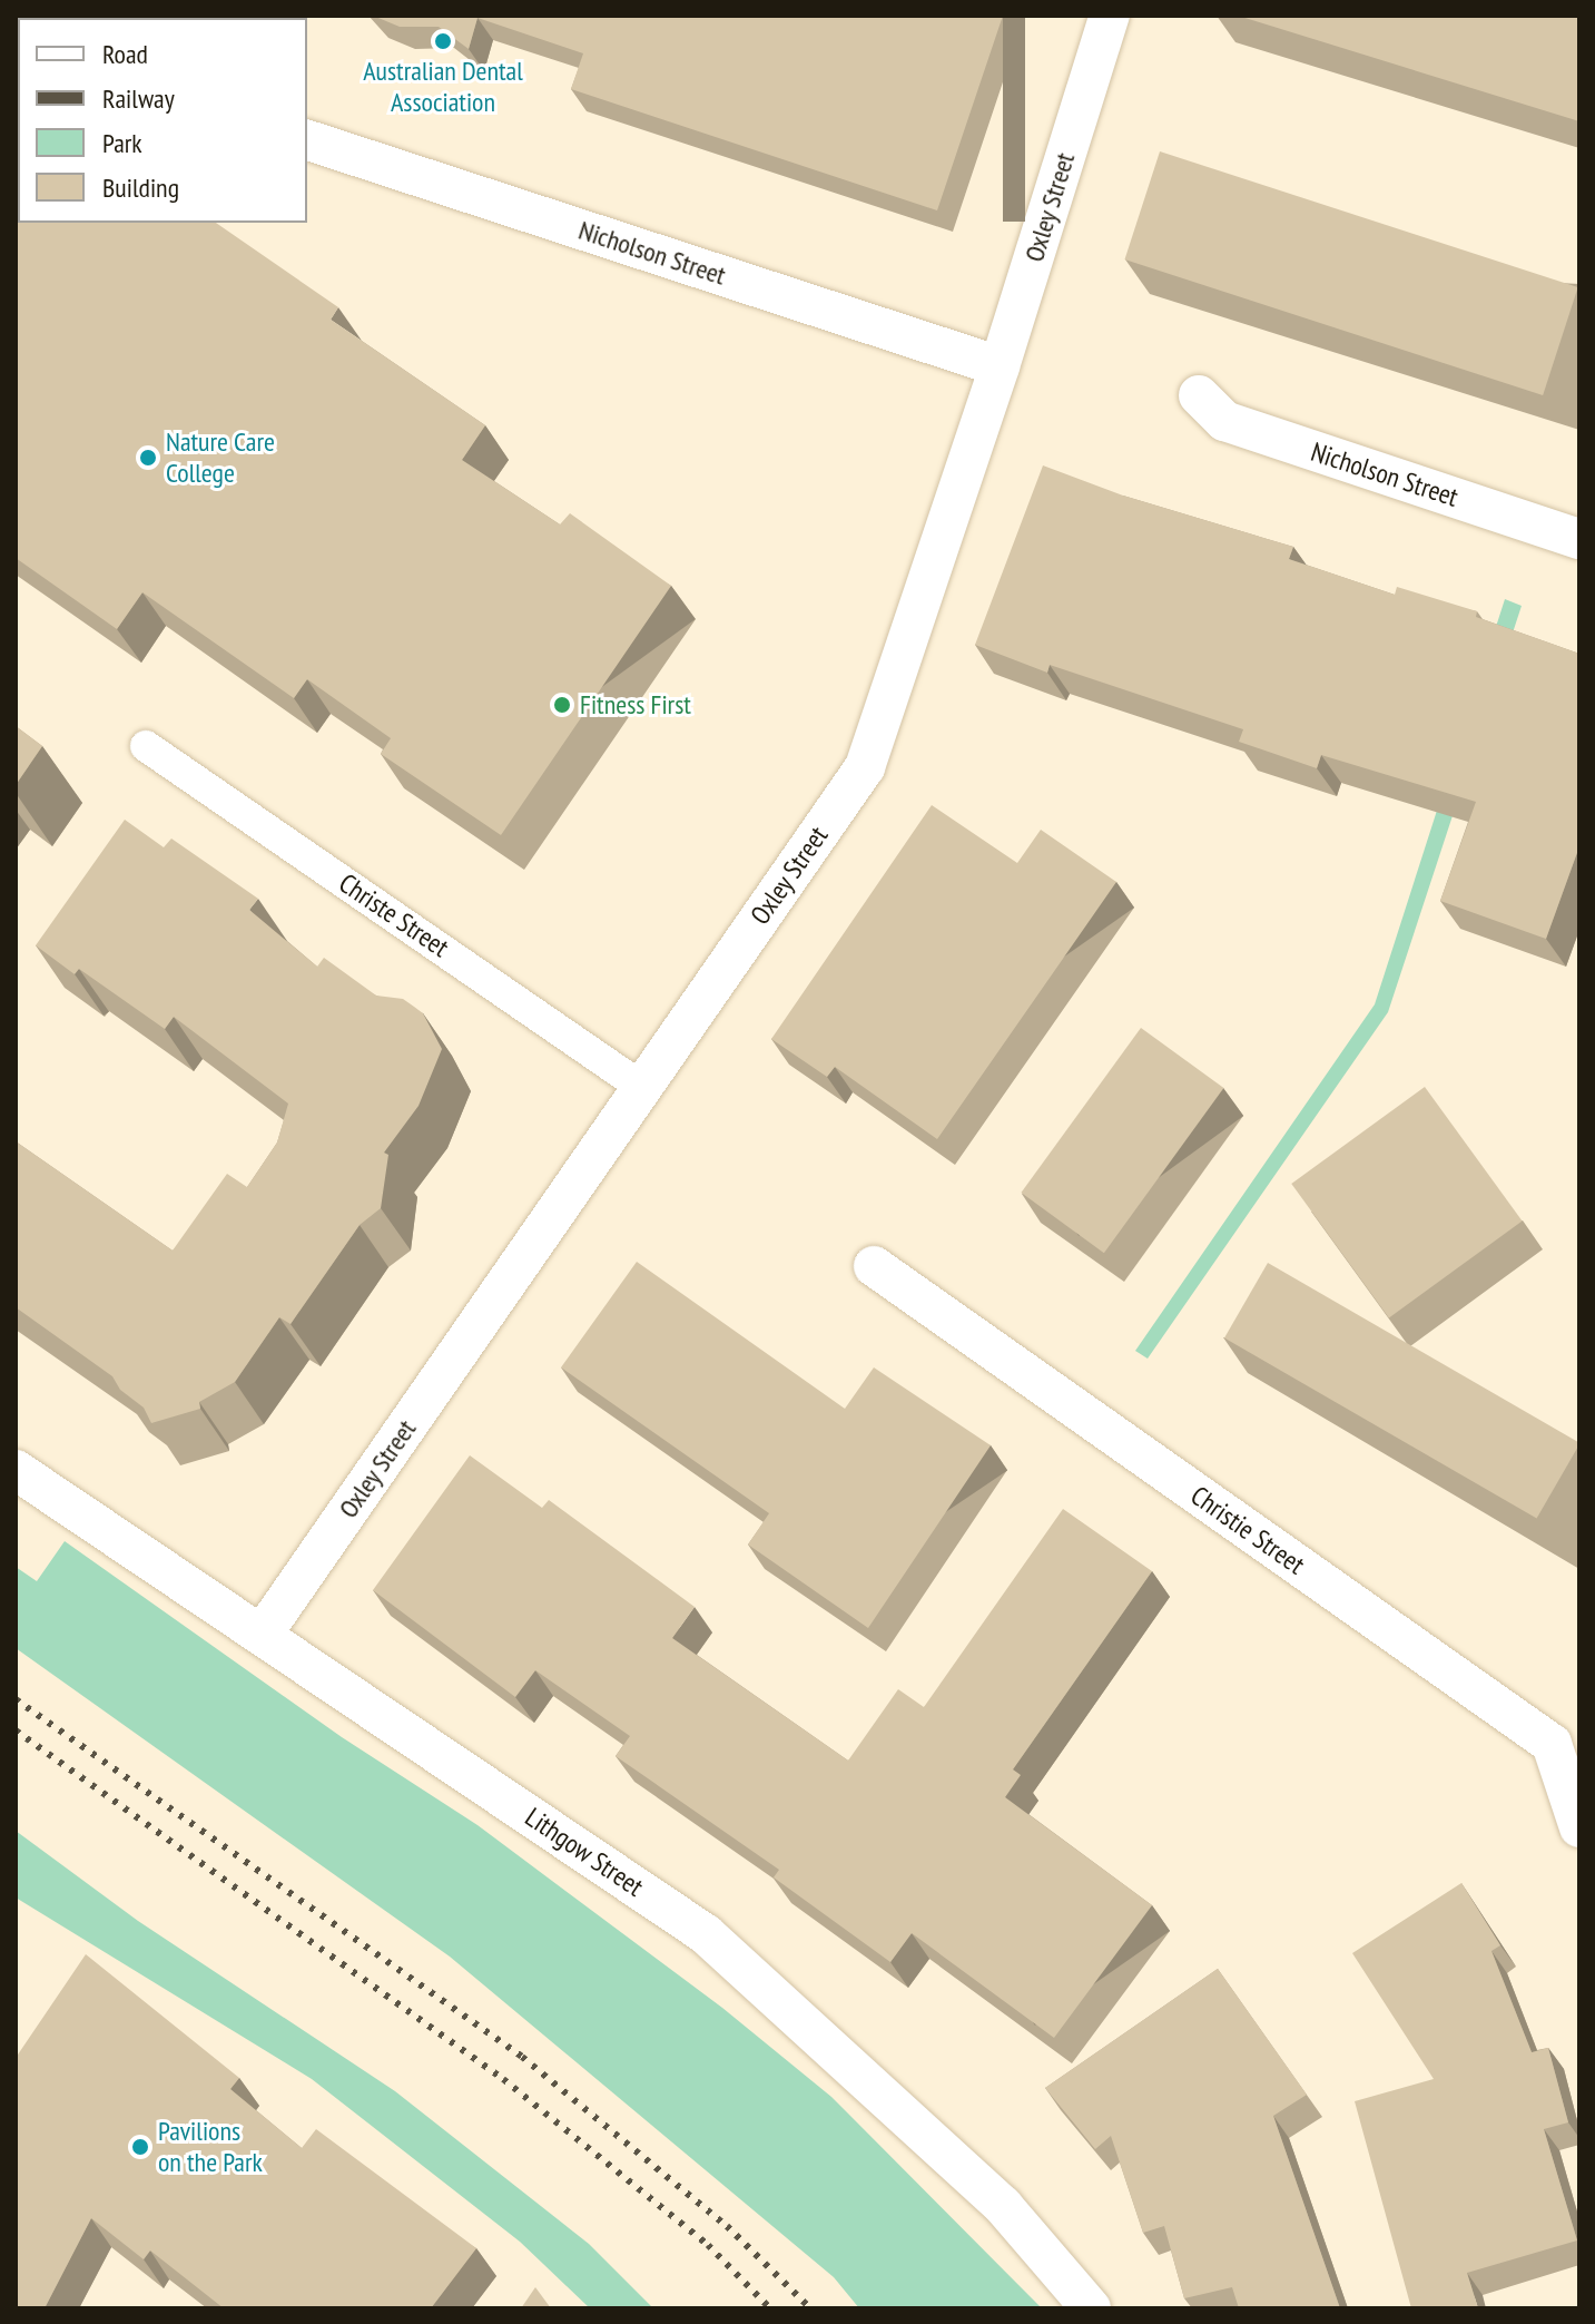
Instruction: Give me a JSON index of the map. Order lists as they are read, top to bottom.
{
  "streets": {
    "street": [
      "Oxley Street",
      "Nicholson Street",
      "Christe Street",
      "Christie Street",
      "Lithgow Street"
    ]
  },
  "crossings": [
    ["Oxley Street", "Nicholson Street"],
    ["Oxley Street", "Christe Street"],
    ["Oxley Street", "Lithgow Street"]
  ],
  "places": [
    "Australian Dental Association",
    "Nature Care College",
    "Fitness First",
    "Pavilions on the Park"
  ],
  "legend": [
    "Road",
    "Railway",
    "Park",
    "Building"
  ]
}
